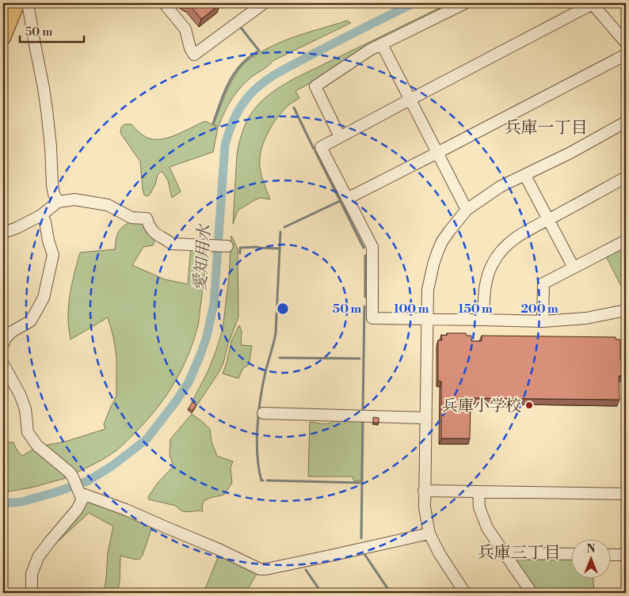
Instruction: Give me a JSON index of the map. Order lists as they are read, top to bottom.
{
  "districts": ["兵庫一丁目", "兵庫三丁目"],
  "water": ["愛知用水"],
  "places": ["兵庫小学校"],
  "scale_bar": "50 m",
  "north": "top",
  "rings": [
    "50 m",
    "100 m",
    "150 m",
    "200 m"
  ]
}
